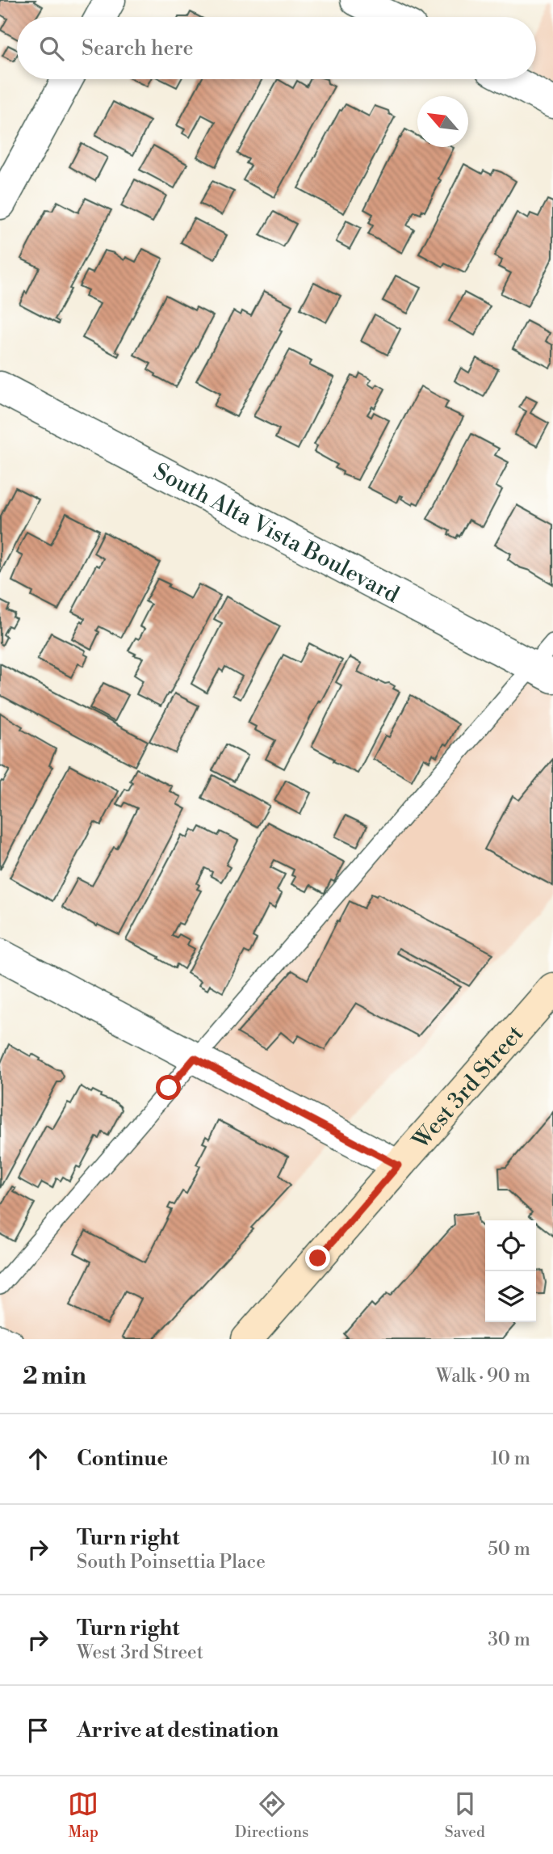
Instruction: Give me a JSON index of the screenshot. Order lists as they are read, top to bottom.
{
  "streets": {
    "main road": ["West 3rd Street"],
    "street": ["South Alta Vista Boulevard"]
  },
  "north": "top left",
  "page": {
    "search": "Search here",
    "heading": ["2 min", "Walk · 90 m"],
    "list": [
      ["Continue", "10 m"],
      ["Turn right", "South Poinsettia Place", "50 m"],
      ["Turn right", "West 3rd Street", "30 m"],
      "Arrive at destination"
    ],
    "nav": ["Map", "Directions", "Saved"]
  }
}
